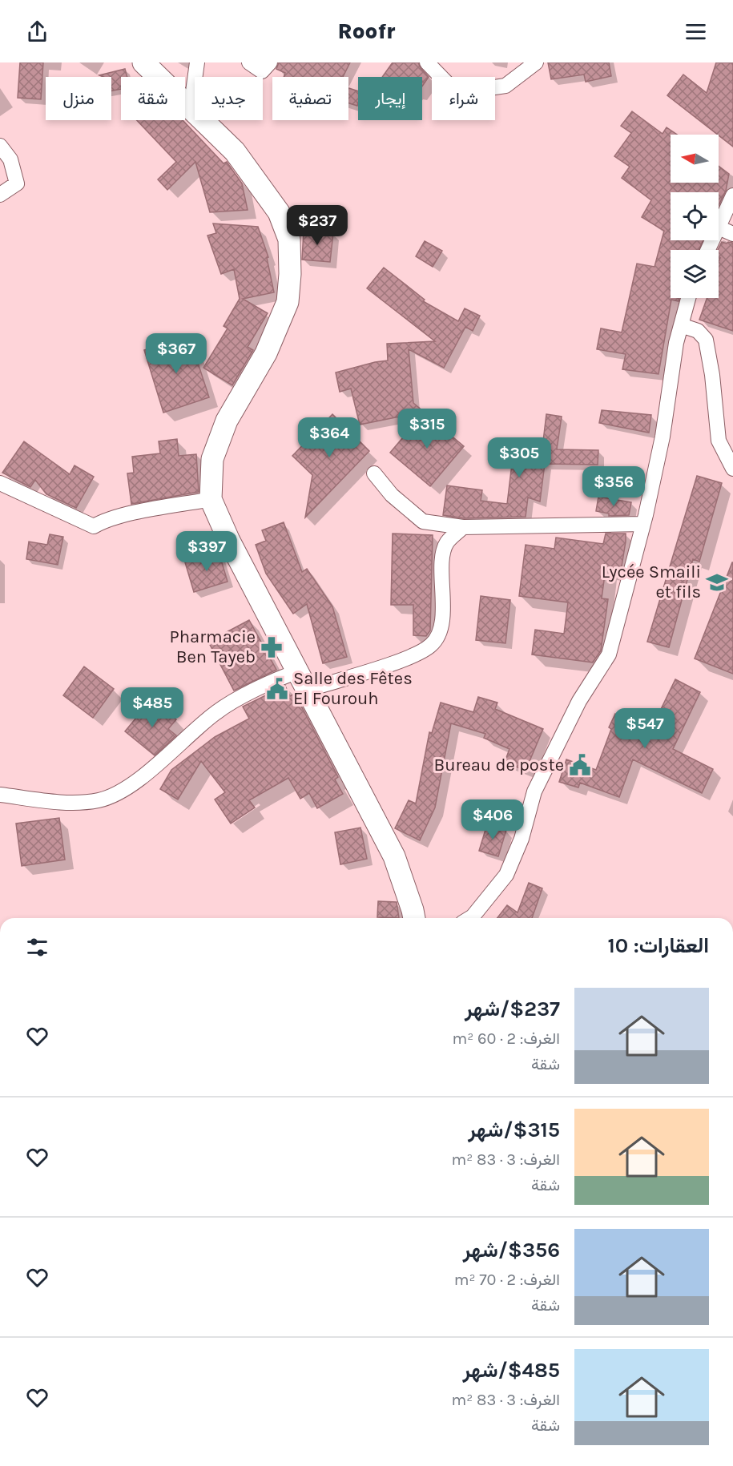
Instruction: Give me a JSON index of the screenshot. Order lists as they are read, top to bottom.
{
  "places": {
    "school or university": ["Lycée Smaili et fils"],
    "pharmacy": ["Pharmacie Ben Tayeb"],
    "public building": ["Salle des Fêtes El Fourouh", "Bureau de poste"]
  },
  "north": "left",
  "page": {
    "header": "Roofr",
    "chip": [
      "شراء",
      "إيجار",
      "تصفية",
      "جديد",
      "شقة",
      "منزل"
    ],
    "price": [
      "$237",
      "$367",
      "$315",
      "$364",
      "$305",
      "$356",
      "$397",
      "$485",
      "$547",
      "$406"
    ],
    "heading": "العقارات: 10",
    "list": [
      {
        "name": "$237/شهر",
        "note": "الغرف: 2 · 60 m² · شقة"
      },
      {
        "name": "$315/شهر",
        "note": "الغرف: 3 · 83 m² · شقة"
      },
      {
        "name": "$356/شهر",
        "note": "الغرف: 2 · 70 m² · شقة"
      },
      {
        "name": "$485/شهر",
        "note": "الغرف: 3 · 83 m² · شقة"
      }
    ]
  }
}
